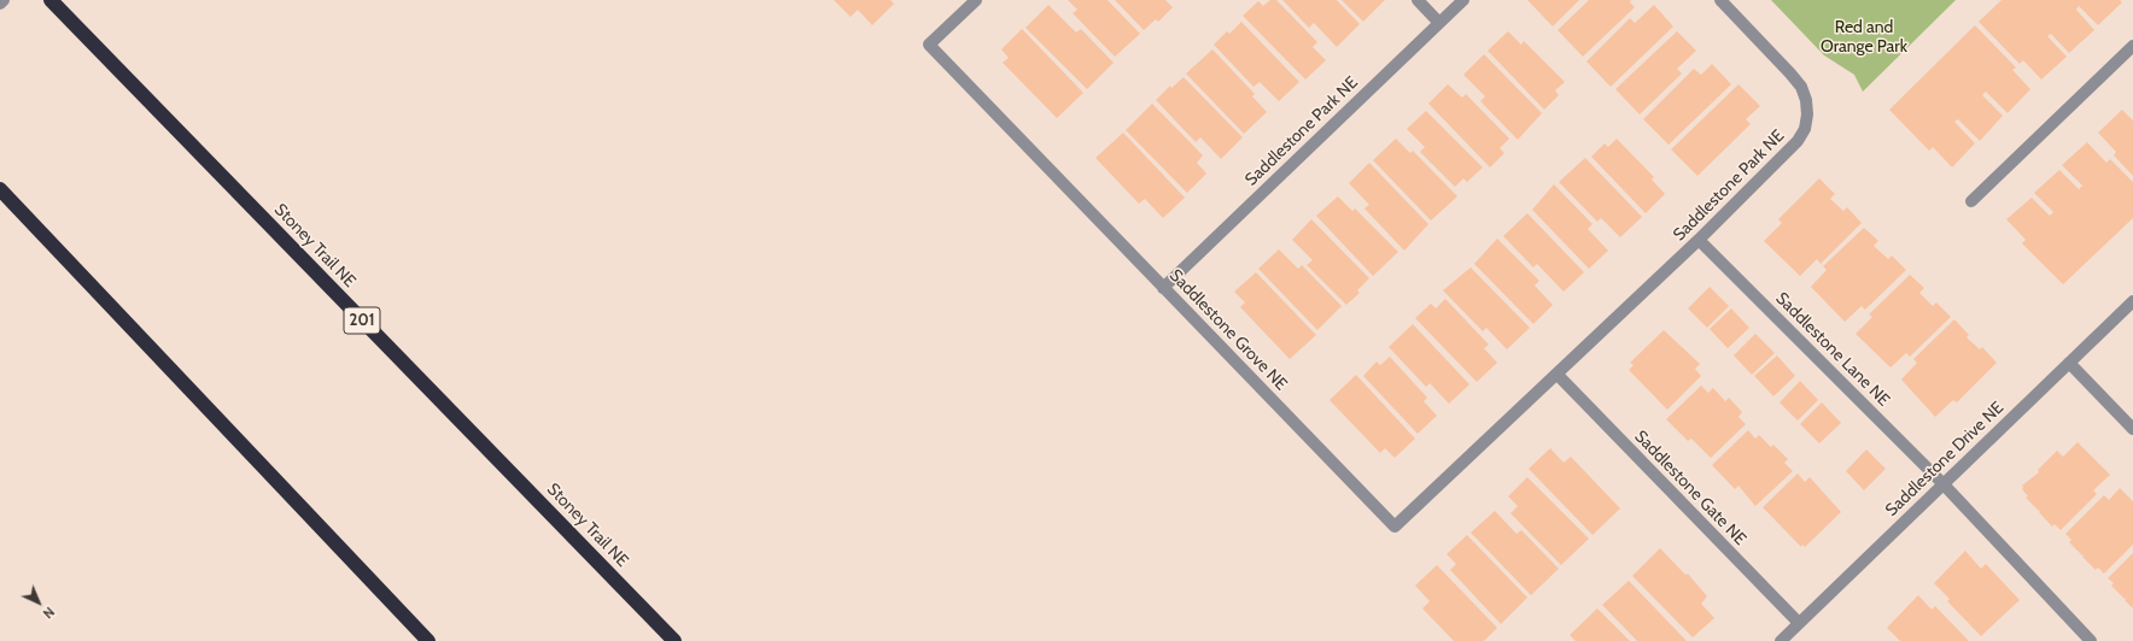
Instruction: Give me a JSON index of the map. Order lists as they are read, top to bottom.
{
  "streets": {
    "highway": ["Stoney Trail NE", "201"],
    "street": [
      "Saddlestone Park NE",
      "Saddlestone Grove NE",
      "Saddlestone Lane NE",
      "Saddlestone Drive NE",
      "Saddlestone Gate NE"
    ]
  },
  "crossings": [
    ["Saddlestone Park NE", "Saddlestone Grove NE"],
    ["Saddlestone Park NE", "Saddlestone Lane NE"],
    ["Saddlestone Park NE", "Saddlestone Gate NE"],
    ["Saddlestone Grove NE", "Saddlestone Gate NE"],
    ["Saddlestone Lane NE", "Saddlestone Drive NE"],
    ["Saddlestone Drive NE", "Saddlestone Gate NE"]
  ],
  "parks": ["Red and Orange Park"],
  "north": "bottom right"
}
